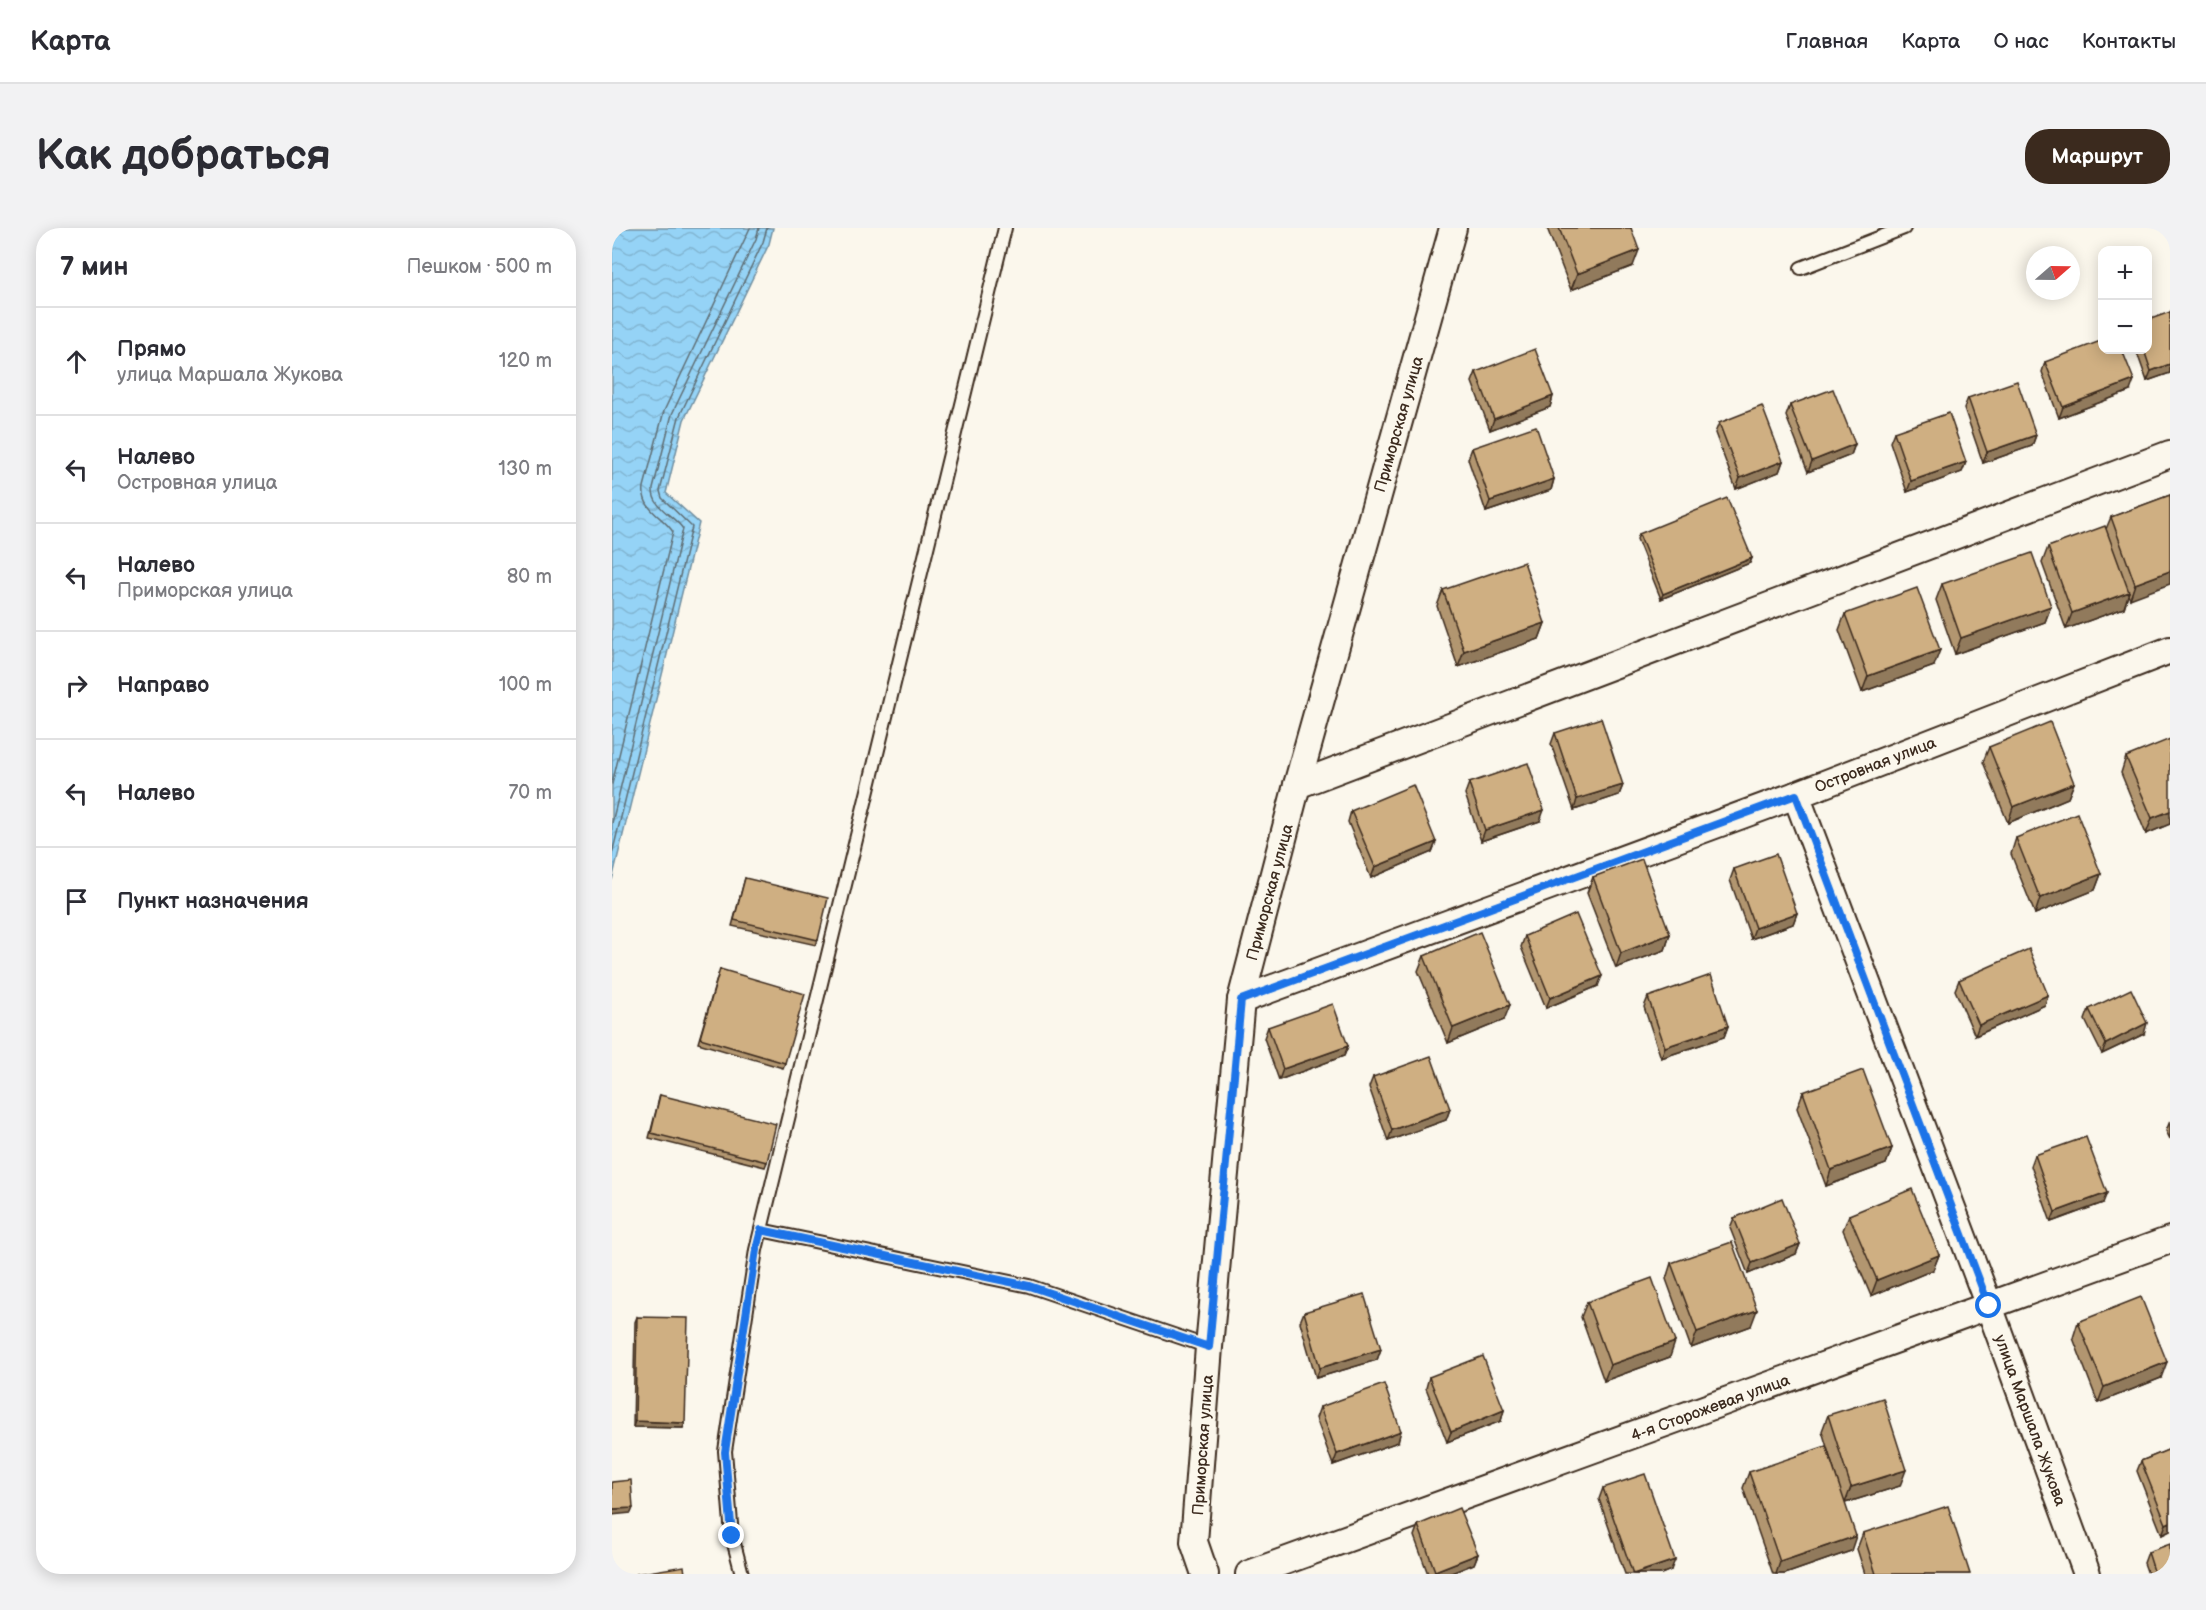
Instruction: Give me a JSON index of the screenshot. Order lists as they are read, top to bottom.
{
  "streets": {
    "street": [
      "Приморская улица",
      "Островная улица",
      "4-я Сторожевая улица",
      "улица Маршала Жукова"
    ]
  },
  "crossings": [
    ["Приморская улица", "Островная улица"],
    ["Островная улица", "улица Маршала Жукова"],
    ["4-я Сторожевая улица", "улица Маршала Жукова"]
  ],
  "north": "right",
  "page": {
    "header": "Карта",
    "nav": [
      "Главная",
      "Карта",
      "О нас",
      "Контакты"
    ],
    "buttons": "Маршрут",
    "title": "Как добраться",
    "heading": ["7 мин", "Пешком · 500 m"],
    "map_buttons": ["+", "−"],
    "list": [
      ["Прямо", "улица Маршала Жукова", "120 m"],
      ["Налево", "Островная улица", "130 m"],
      ["Налево", "Приморская улица", "80 m"],
      ["Направо", "100 m"],
      ["Налево", "70 m"],
      "Пункт назначения"
    ]
  }
}
